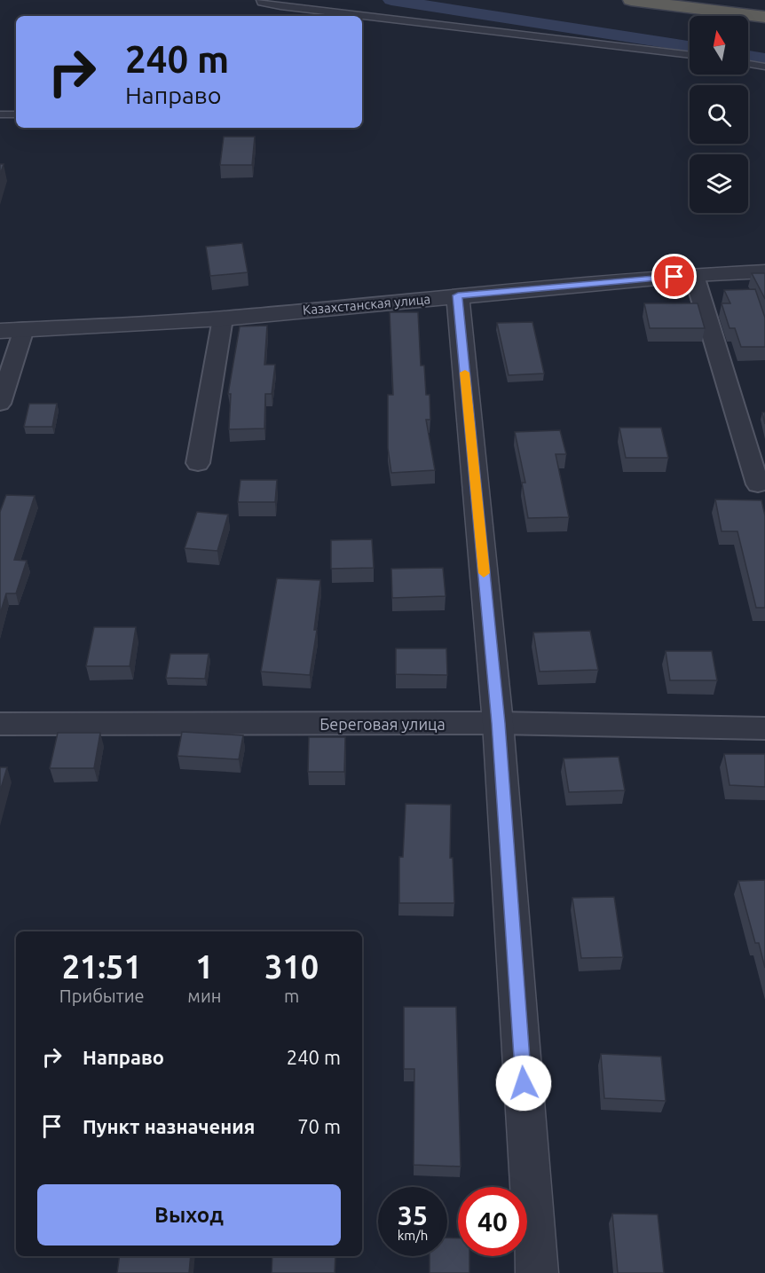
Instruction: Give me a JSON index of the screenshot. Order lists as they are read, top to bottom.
{
  "streets": {
    "street": ["Казахстанская улица", "Береговая улица"]
  },
  "north": "top",
  "page": {
    "turn": ["240 m", "Направо"],
    "eta": [
      "21:51",
      "Прибытие",
      "1",
      "мин",
      "310",
      "m"
    ],
    "list": [
      {
        "name": "Направо",
        "value": "240 m"
      },
      {
        "name": "Пункт назначения",
        "value": "70 m"
      }
    ],
    "buttons": "Выход",
    "speed": "35 km/h",
    "limit": "40"
  }
}
